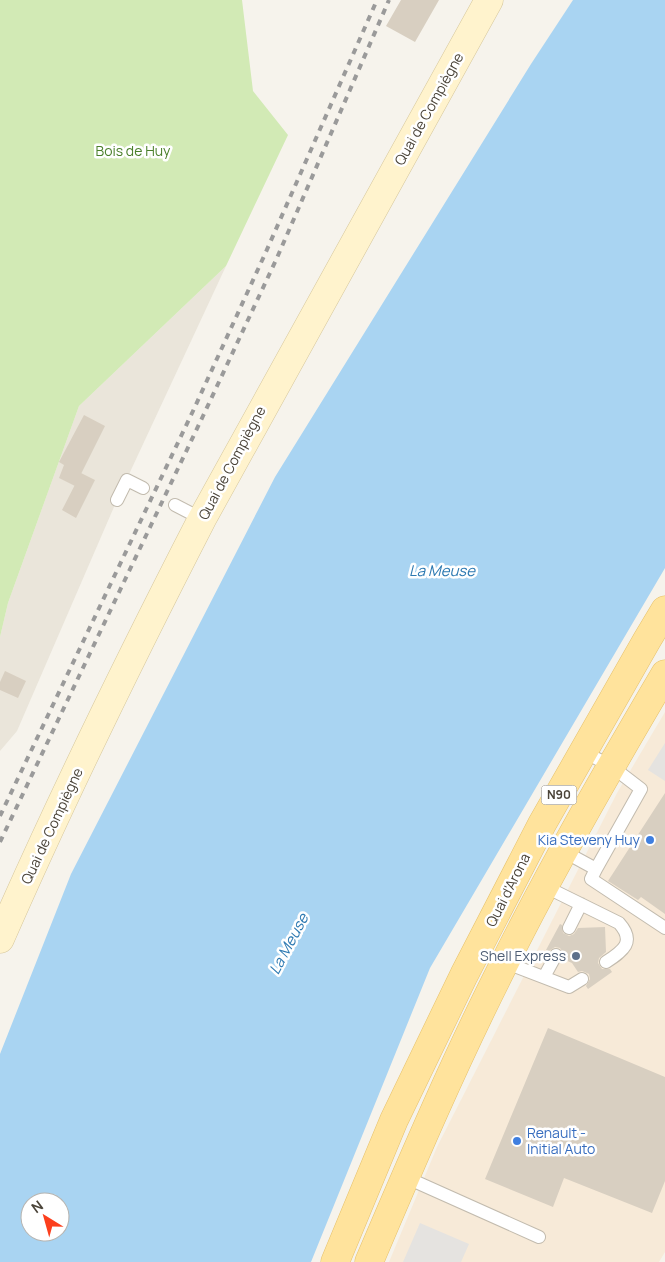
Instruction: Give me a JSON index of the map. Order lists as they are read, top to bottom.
{
  "streets": {
    "main road": ["Quai de Compiègne", "N90", "Quai d'Arona"]
  },
  "water": ["La Meuse"],
  "parks": ["Bois de Huy"],
  "places": ["Kia Steveny Huy", "Shell Express", "Renault - Initial Auto"],
  "north": "top left"
}
